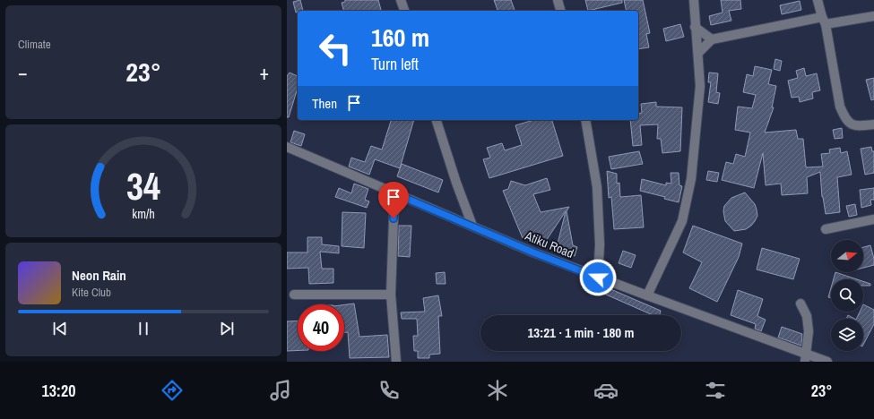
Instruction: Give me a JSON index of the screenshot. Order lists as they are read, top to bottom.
{
  "streets": {
    "street": ["Atiku Road"]
  },
  "north": "right",
  "page": {
    "tile": "Climate",
    "turn": ["160 m", "Turn left"],
    "heat": ["−", "23°", "+"],
    "then": "Then",
    "song": ["Neon Rain", "Kite Club"],
    "limit": "40",
    "trip": "13:21 · 1 min · 180 m",
    "tabs": ["13:20", "23°"],
    "gauge": ["34", "km/h"]
  }
}
